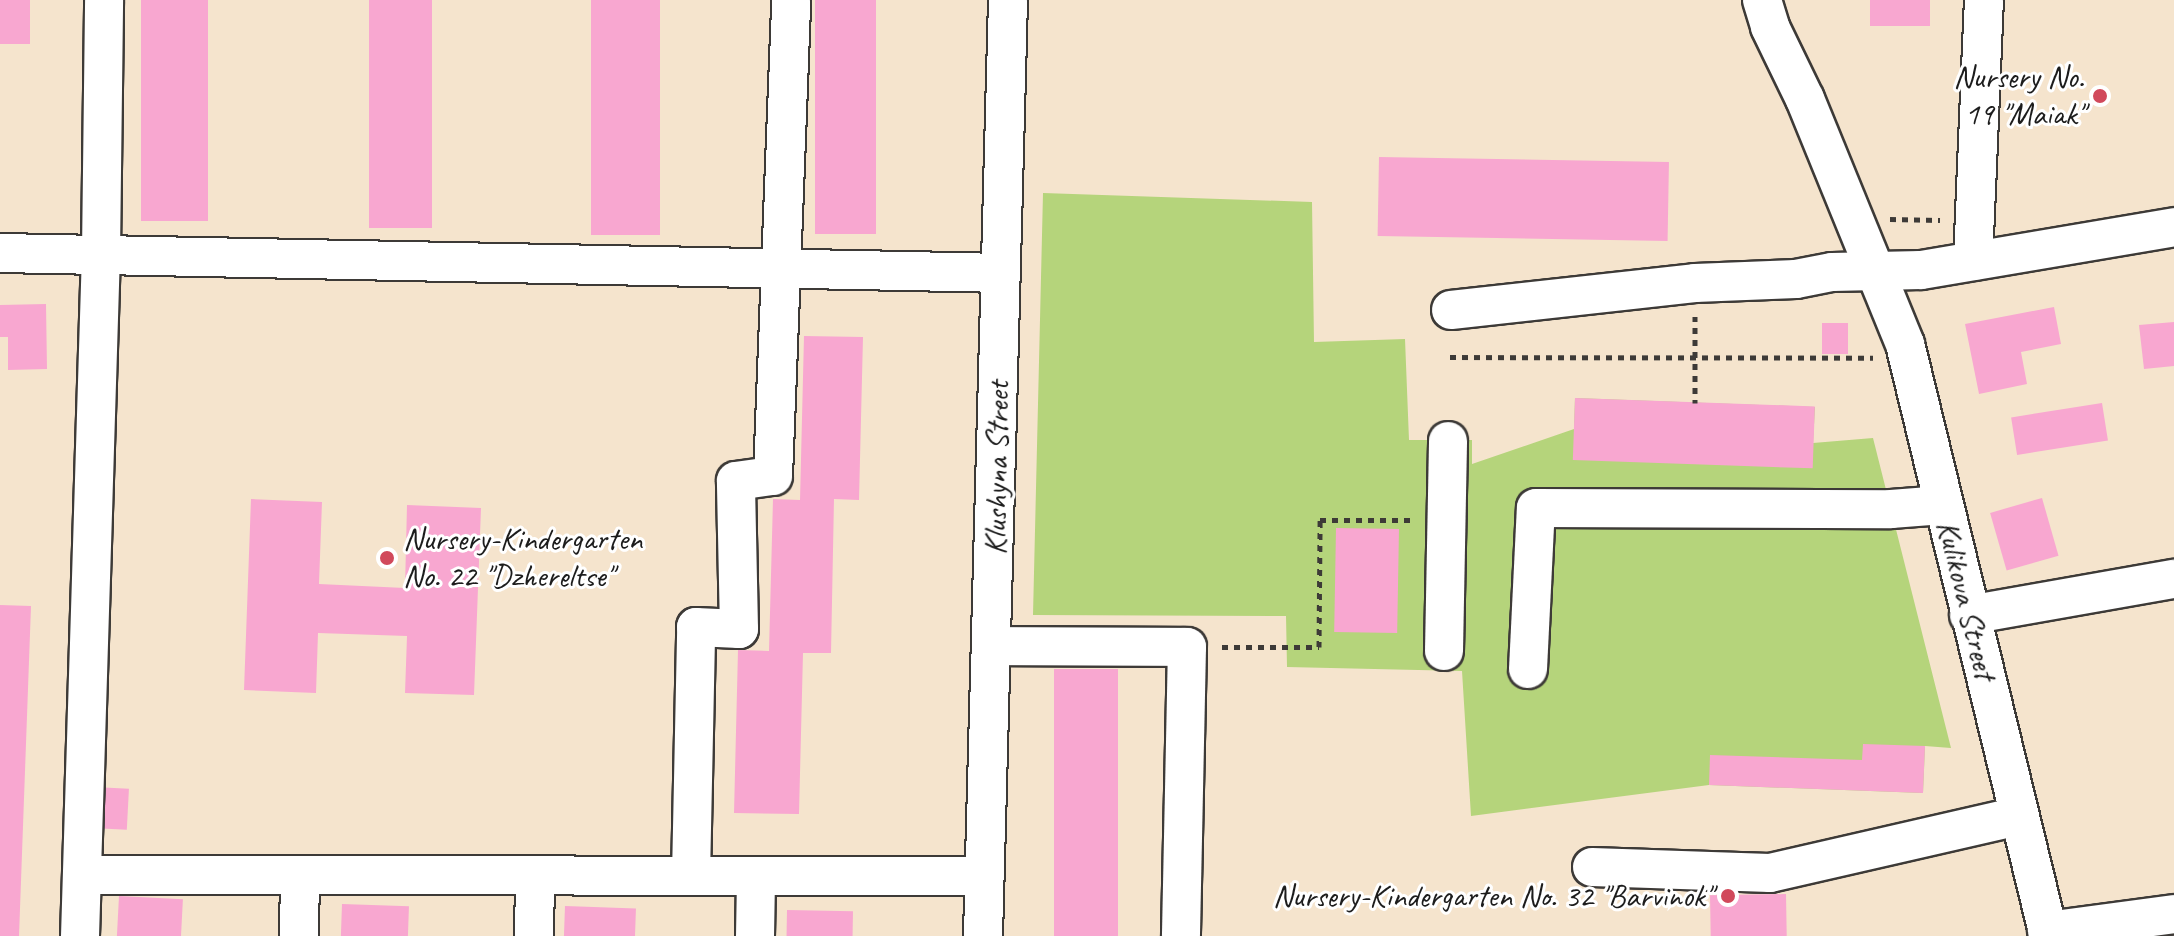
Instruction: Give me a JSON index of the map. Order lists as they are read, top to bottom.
{
  "streets": {
    "street": ["Klushyna Street", "Kulikova Street"]
  },
  "places": ["Nursery No. 19 \"Maiak\"", "Nursery-Kindergarten No. 22 \"Dzhereltse\"", "Nursery-Kindergarten No. 32 \"Barvinok\""]
}
